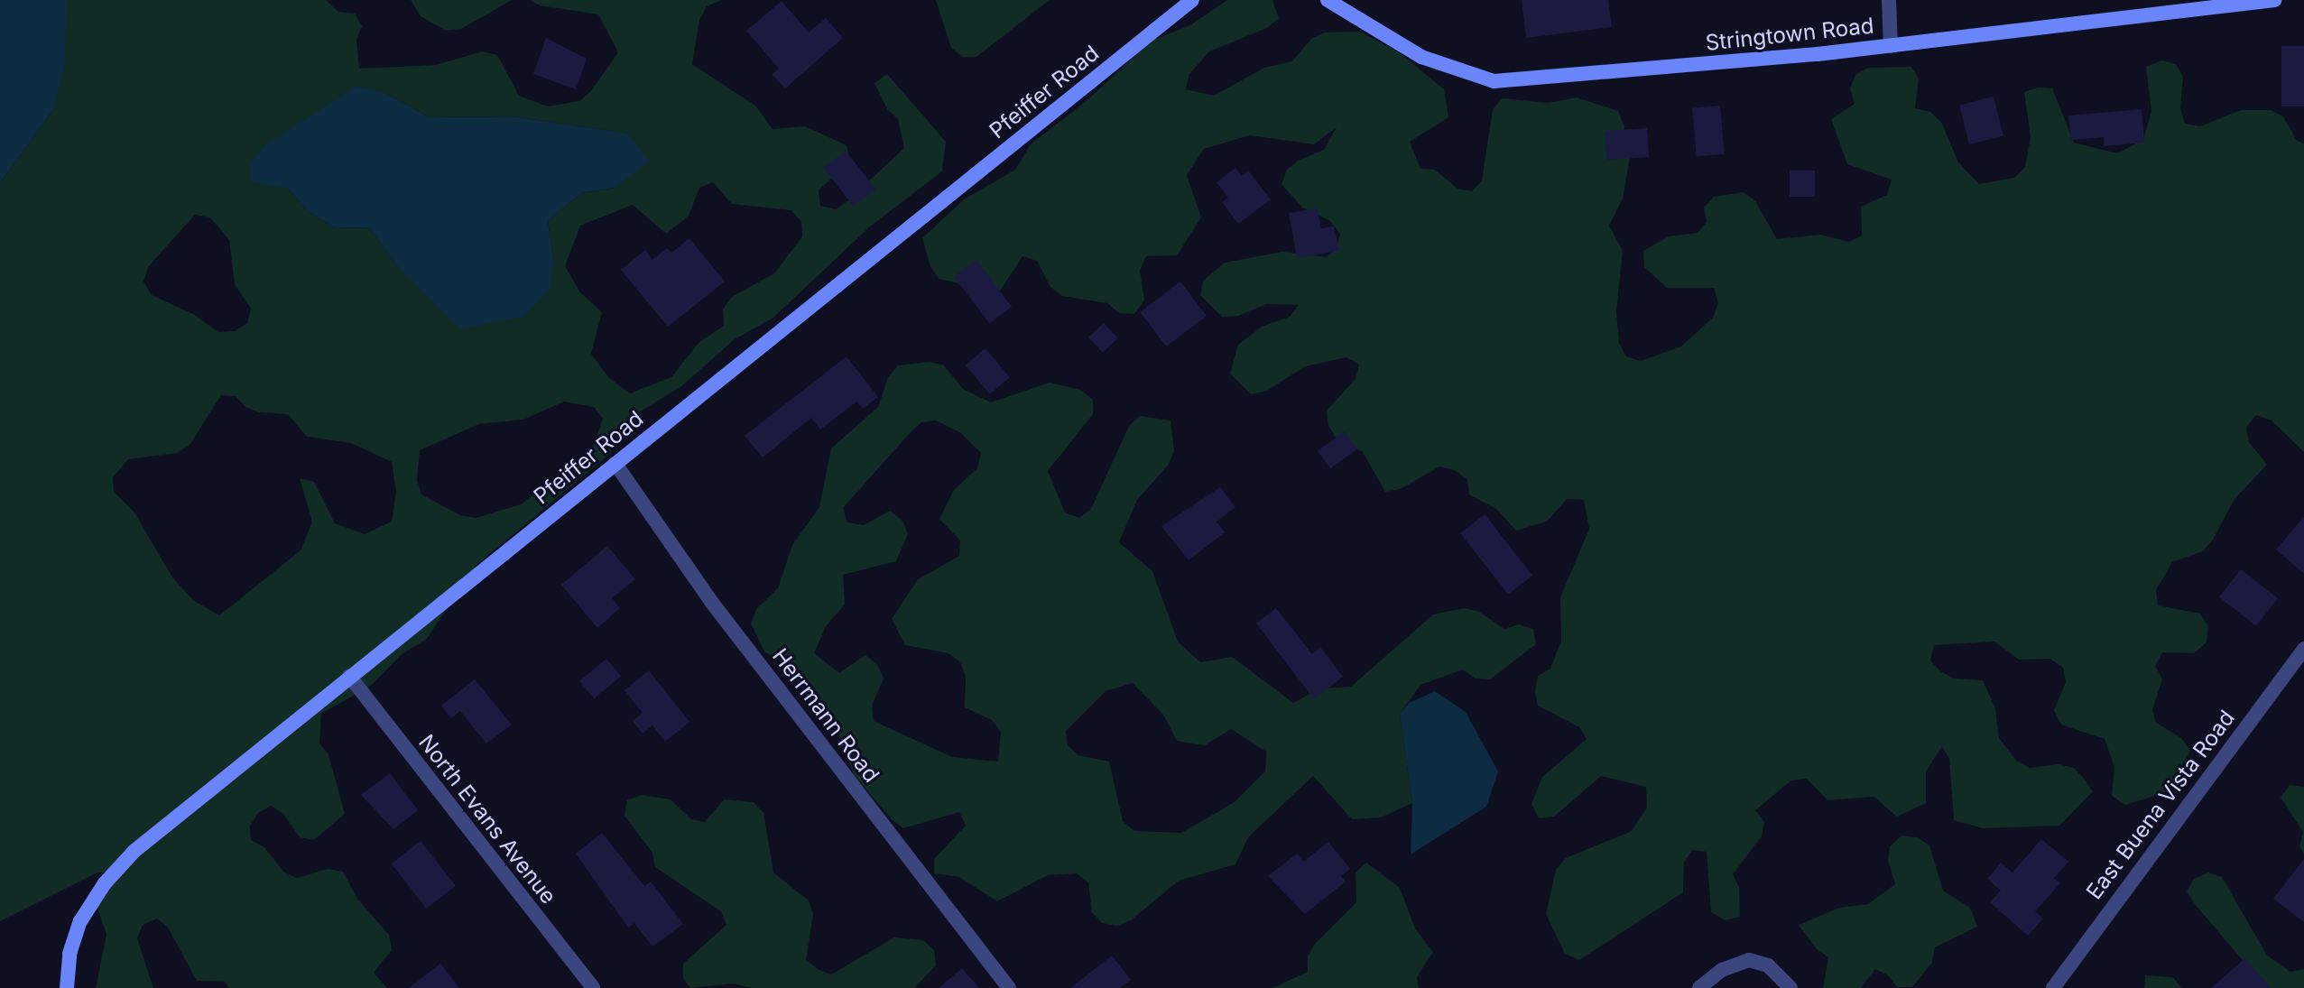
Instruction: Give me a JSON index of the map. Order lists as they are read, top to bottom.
{
  "streets": {
    "street": [
      "Stringtown Road",
      "Pfeiffer Road",
      "Herrmann Road",
      "East Buena Vista Road",
      "North Evans Avenue"
    ]
  },
  "crossings": [
    ["Pfeiffer Road", "Herrmann Road"],
    ["Pfeiffer Road", "North Evans Avenue"]
  ]
}
